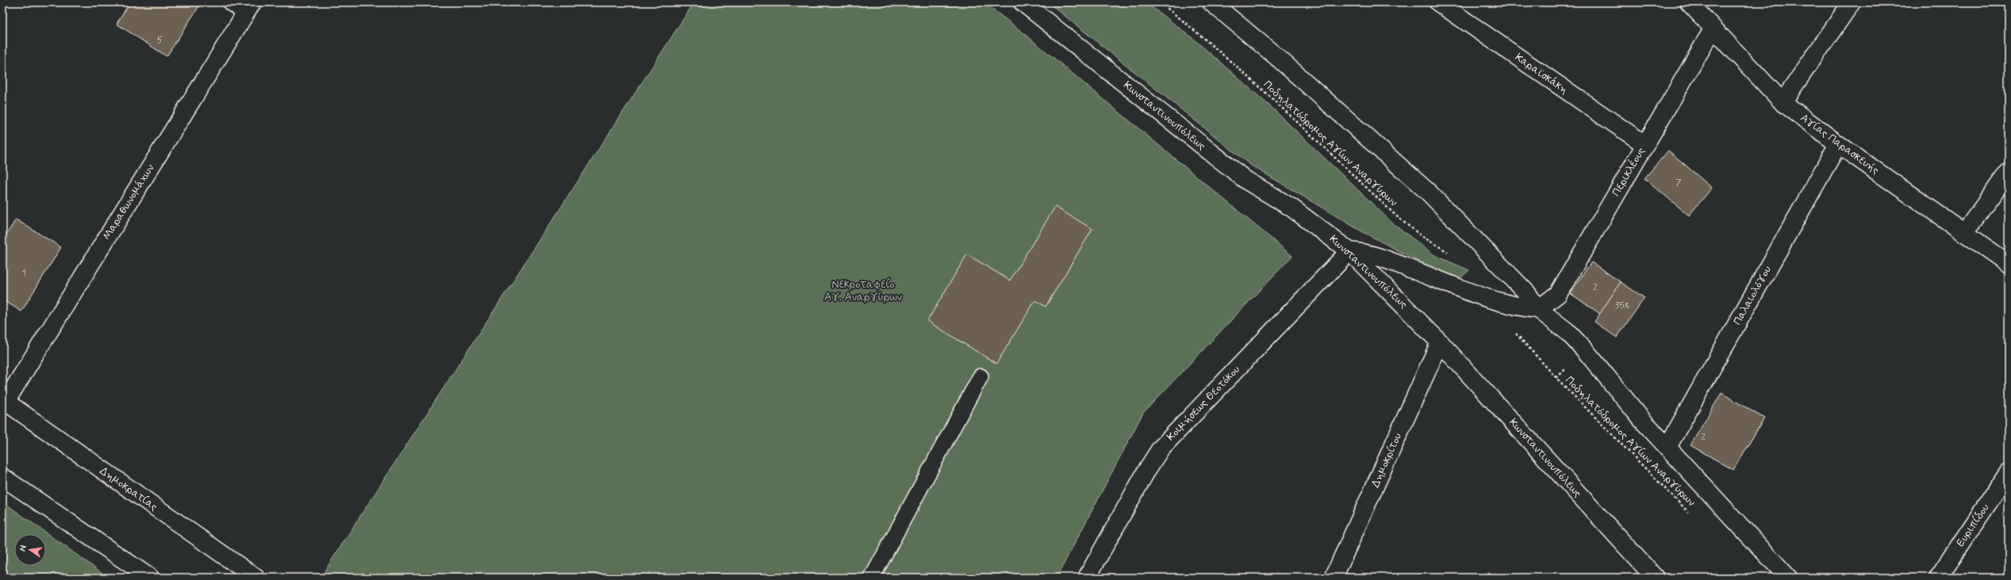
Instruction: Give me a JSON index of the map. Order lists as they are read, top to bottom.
{
  "streets": {
    "street": [
      "Καραϊσκάκη",
      "Κωνσταντινουπόλεως",
      "Αγίας Παρασκευής",
      "Περικλέους",
      "Μαραθωνομάχων",
      "Παλαιολόγου",
      "Κοιμήσεως Θεοτόκου",
      "Δημοκρίτου",
      "Δημοκρατίας",
      "Ευριπίδου"
    ],
    "path": ["Ποδηλατόδρομος Αγίων Αναργύρων"]
  },
  "crossings": [
    ["Καραϊσκάκη", "Περικλέους"],
    ["Κωνσταντινουπόλεως", "Κοιμήσεως Θεοτόκου"],
    ["Κωνσταντινουπόλεως", "Δημοκρίτου"],
    ["Αγίας Παρασκευής", "Περικλέους"],
    ["Αγίας Παρασκευής", "Παλαιολόγου"],
    ["Μαραθωνομάχων", "Δημοκρατίας"]
  ],
  "parks": ["Νεκροταφείο Αγ. Αναργύρων"],
  "house_numbers": [
    "5",
    "7",
    "1",
    "2",
    "358",
    "2"
  ],
  "north": "left"
}
